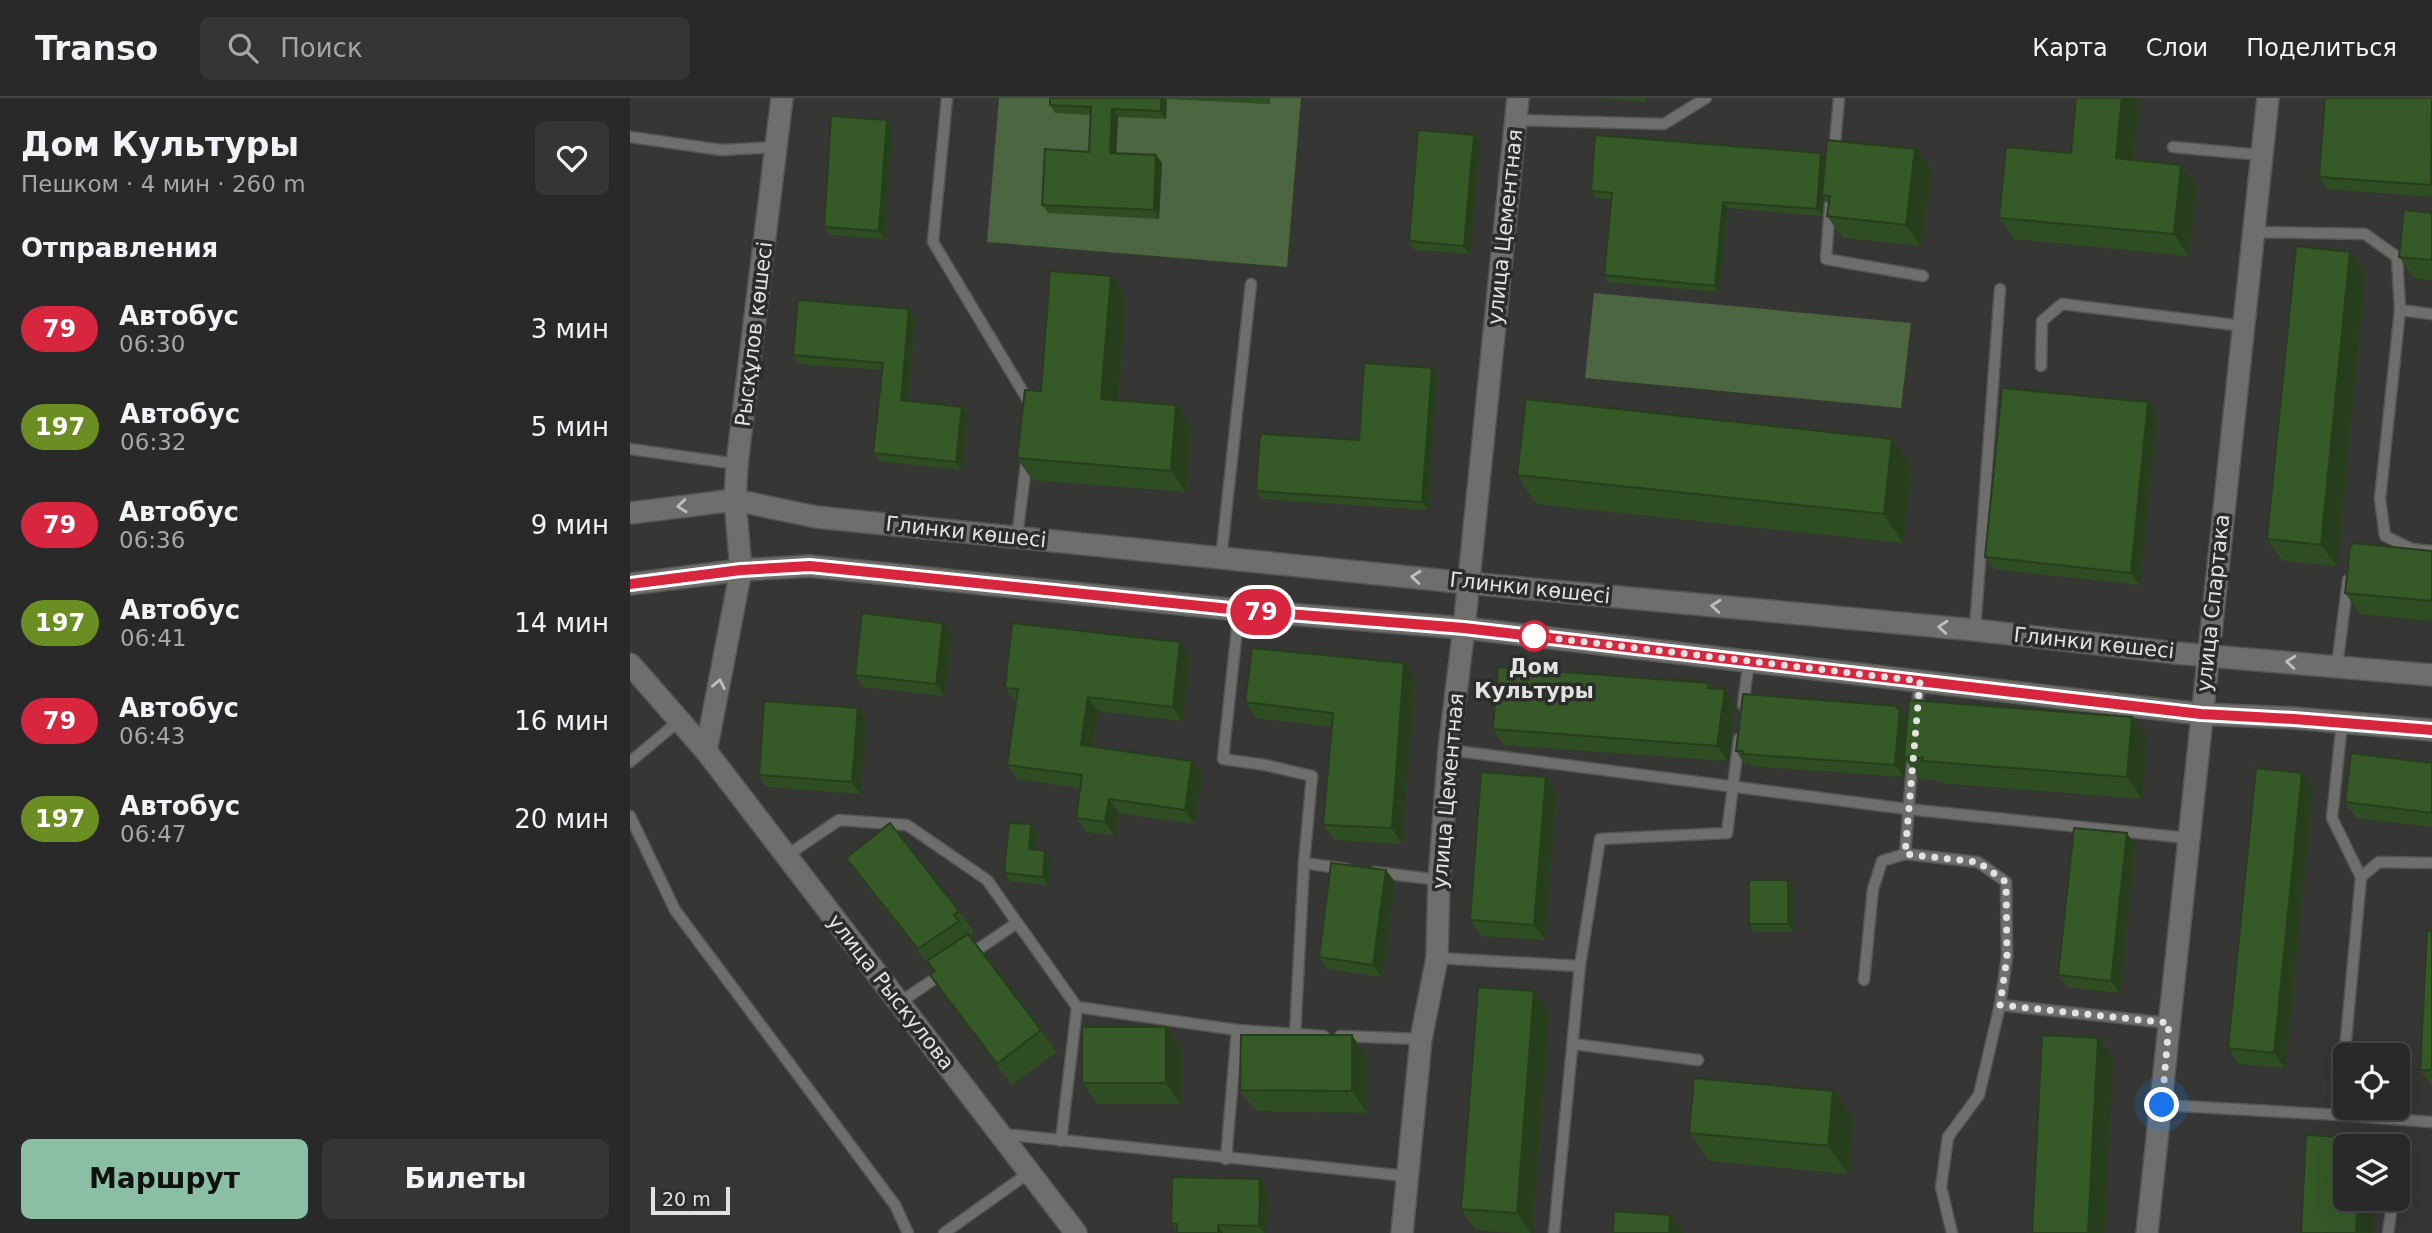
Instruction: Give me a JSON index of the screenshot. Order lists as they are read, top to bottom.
{
  "streets": {
    "street": [
      "улица Цементная",
      "Рысқұлов көшесі",
      "Глинки көшесі",
      "улица Спартака",
      "улица Рыскулова"
    ]
  },
  "crossings": [
    ["улица Цементная", "Глинки көшесі"],
    ["Рысқұлов көшесі", "Глинки көшесі"],
    ["Глинки көшесі", "улица Спартака"]
  ],
  "places": ["Дом Культуры"],
  "lines": ["bus line 79"],
  "scale_bar": "20 m",
  "page": {
    "header": "Transo",
    "search": "Поиск",
    "nav": ["Карта", "Слои", "Поделиться"],
    "heading": [
      ["Дом Культуры", "Пешком · 4 мин · 260 m"],
      "Отправления"
    ],
    "on_map": "79",
    "list": [
      {
        "mark": "79",
        "name": "Автобус",
        "note": "06:30",
        "value": "3 мин"
      },
      {
        "mark": "197",
        "name": "Автобус",
        "note": "06:32",
        "value": "5 мин"
      },
      {
        "mark": "79",
        "name": "Автобус",
        "note": "06:36",
        "value": "9 мин"
      },
      {
        "mark": "197",
        "name": "Автобус",
        "note": "06:41",
        "value": "14 мин"
      },
      {
        "mark": "79",
        "name": "Автобус",
        "note": "06:43",
        "value": "16 мин"
      },
      {
        "mark": "197",
        "name": "Автобус",
        "note": "06:47",
        "value": "20 мин"
      }
    ],
    "buttons": ["Маршрут", "Билеты"],
    "scale": "20 m"
  }
}
